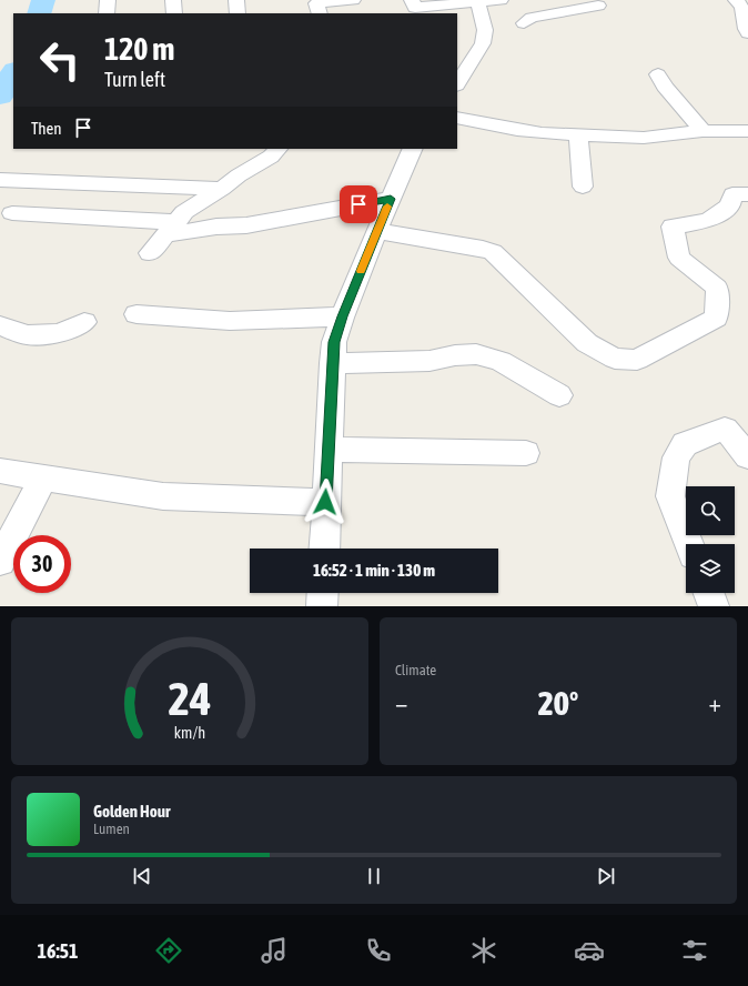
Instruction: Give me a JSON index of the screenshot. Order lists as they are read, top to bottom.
{
  "page": {
    "turn": ["120 m", "Turn left"],
    "then": "Then",
    "limit": "30",
    "trip": "16:52 · 1 min · 130 m",
    "tile": "Climate",
    "heat": ["−", "20°", "+"],
    "song": ["Golden Hour", "Lumen"],
    "tabs": "16:51",
    "gauge": ["24", "km/h"]
  }
}
